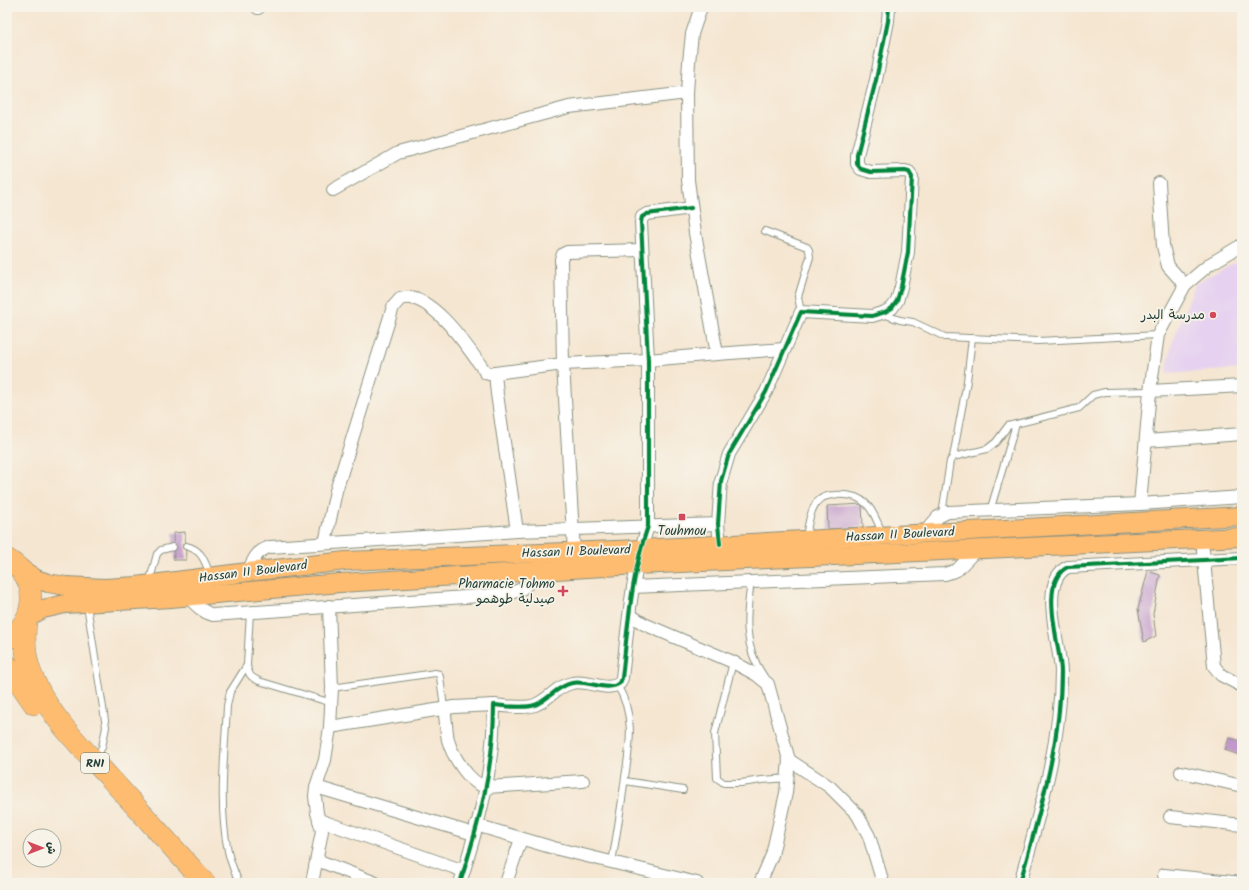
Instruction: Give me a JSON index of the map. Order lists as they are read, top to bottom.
{
  "streets": {
    "highway": ["RN1"],
    "main road": ["Hassan II Boulevard"]
  },
  "crossings": [
    ["Hassan II Boulevard", "RN1"]
  ],
  "places": {
    "other": ["مدرسة البدر"],
    "transit": ["Touhmou"],
    "health": ["Pharmacie Tohmo صيدلية طوهمو"]
  },
  "north": "right"
}
